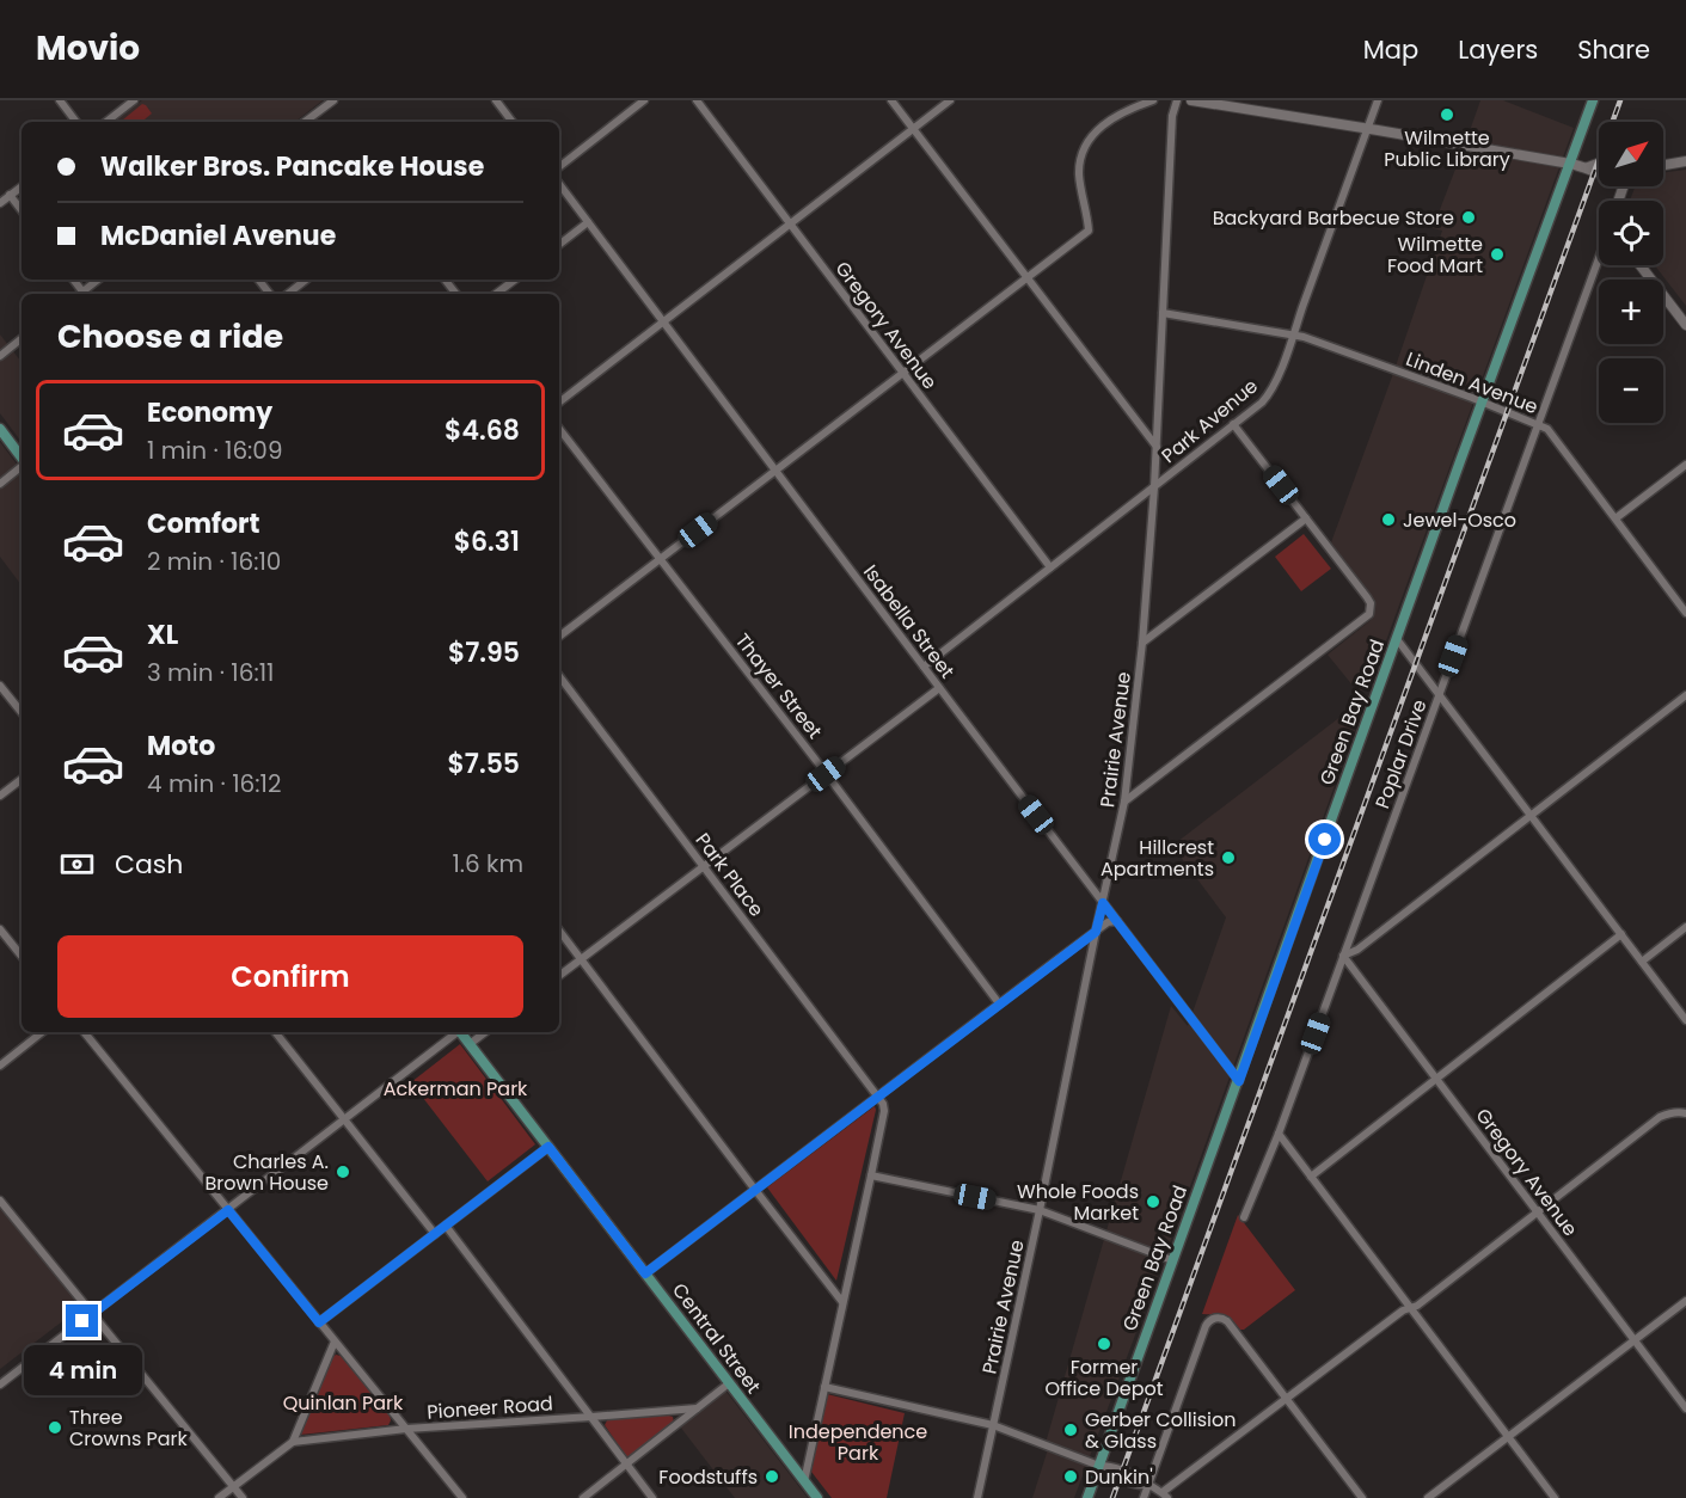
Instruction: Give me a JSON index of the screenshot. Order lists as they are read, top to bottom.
{
  "streets": {
    "main road": ["Green Bay Road", "Central Street"],
    "street": [
      "Gregory Avenue",
      "Linden Avenue",
      "Park Avenue",
      "Isabella Street",
      "Thayer Street",
      "Prairie Avenue",
      "Poplar Drive",
      "Park Place",
      "Pioneer Road"
    ]
  },
  "crossings": [
    ["Gregory Avenue", "Park Avenue"],
    ["Gregory Avenue", "Poplar Drive"],
    ["Linden Avenue", "Park Avenue"],
    ["Linden Avenue", "Green Bay Road"],
    ["Linden Avenue", "Prairie Avenue"],
    ["Linden Avenue", "Poplar Drive"],
    ["Park Avenue", "Isabella Street"],
    ["Park Avenue", "Prairie Avenue"],
    ["Isabella Street", "Green Bay Road"],
    ["Isabella Street", "Prairie Avenue"]
  ],
  "parks": ["Ackerman Park", "Quinlan Park", "Independence Park"],
  "places": [
    "Wilmette Public Library",
    "Backyard Barbecue Store",
    "Wilmette Food Mart",
    "Jewel-Osco",
    "Hillcrest Apartments",
    "Charles A. Brown House",
    "Whole Foods Market",
    "Former Office Depot",
    "Three Crowns Park",
    "Gerber Collision & Glass",
    "Foodstuffs",
    "Dunkin'"
  ],
  "north": "top right",
  "page": {
    "header": "Movio",
    "nav": ["Map", "Layers", "Share"],
    "map_buttons": ["+", "−"],
    "banner": ["Walker Bros. Pancake House", "McDaniel Avenue"],
    "heading": "Choose a ride",
    "list": [
      {
        "name": "Economy",
        "note": "1 min · 16:09",
        "value": "$4.68"
      },
      {
        "name": "Comfort",
        "note": "2 min · 16:10",
        "value": "$6.31"
      },
      {
        "name": "XL",
        "note": "3 min · 16:11",
        "value": "$7.95"
      },
      {
        "name": "Moto",
        "note": "4 min · 16:12",
        "value": "$7.55"
      }
    ],
    "pay": ["Cash", "1.6 km"],
    "buttons": "Confirm",
    "bubble": "4 min"
  }
}
